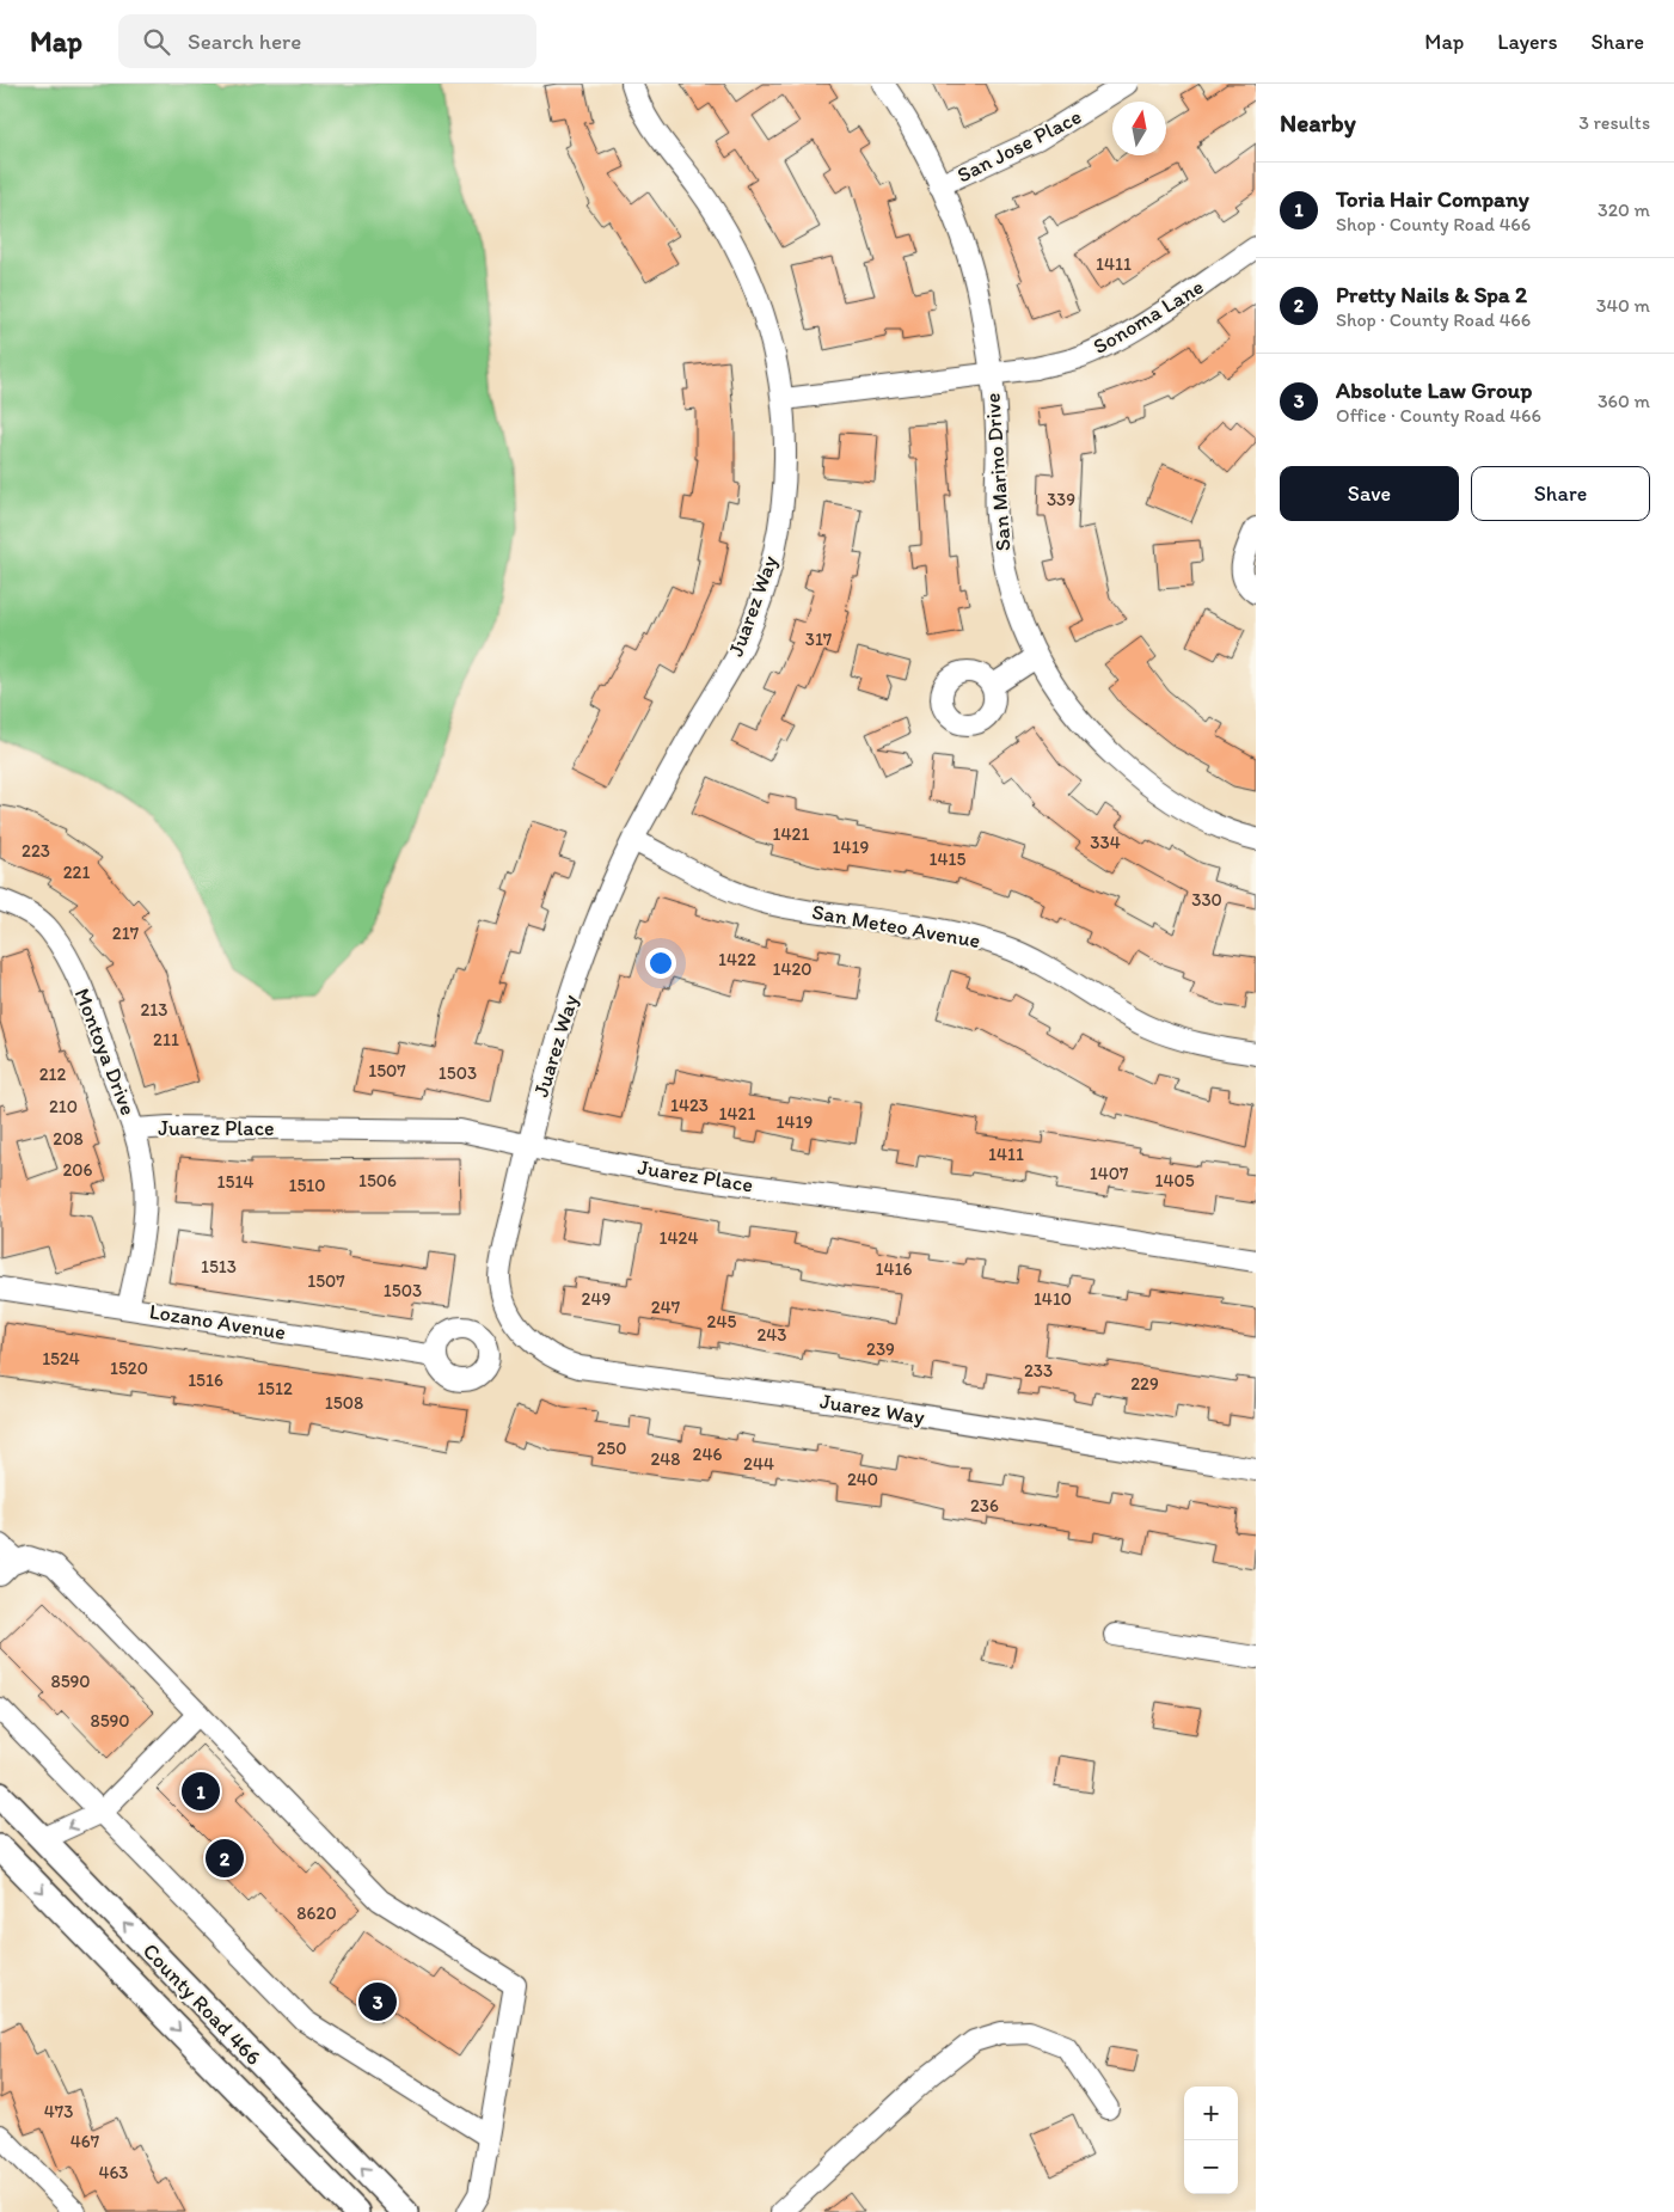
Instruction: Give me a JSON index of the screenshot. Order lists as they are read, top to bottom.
{
  "streets": {
    "main road": ["County Road 466"],
    "street": [
      "San Jose Place",
      "Sonoma Lane",
      "San Marino Drive",
      "Juarez Way",
      "San Meteo Avenue",
      "Montoya Drive",
      "Juarez Place",
      "Lozano Avenue"
    ]
  },
  "crossings": [
    ["San Jose Place", "San Marino Drive"],
    ["Sonoma Lane", "San Marino Drive"],
    ["Sonoma Lane", "Juarez Way"],
    ["Juarez Way", "San Meteo Avenue"],
    ["Juarez Way", "Juarez Place"],
    ["Montoya Drive", "Juarez Place"],
    ["Montoya Drive", "Lozano Avenue"]
  ],
  "house_numbers": [
    "1411",
    "339",
    "317",
    "1421",
    "334",
    "1419",
    "223",
    "1415",
    "221",
    "330",
    "217",
    "1422",
    "1420",
    "213",
    "211",
    "1507",
    "1503",
    "212",
    "1423",
    "210",
    "1421",
    "1419",
    "208",
    "1411",
    "206",
    "1407",
    "1506",
    "1405",
    "1514",
    "1510",
    "1424",
    "1513",
    "1416",
    "1507",
    "1503",
    "249",
    "1410",
    "247",
    "245",
    "243",
    "239",
    "1524",
    "1520",
    "233",
    "1516",
    "229",
    "1512",
    "1508",
    "250",
    "246",
    "248",
    "244",
    "240",
    "236",
    "8590",
    "8590",
    "8620",
    "473",
    "467",
    "463"
  ],
  "north": "top",
  "page": {
    "header": "Map",
    "search": "Search here",
    "nav": ["Map", "Layers", "Share"],
    "heading": ["Nearby", "3 results"],
    "list": [
      {
        "mark": "1",
        "name": "Toria Hair Company",
        "note": "Shop · County Road 466",
        "value": "320 m"
      },
      {
        "mark": "2",
        "name": "Pretty Nails & Spa 2",
        "note": "Shop · County Road 466",
        "value": "340 m"
      },
      {
        "mark": "3",
        "name": "Absolute Law Group",
        "note": "Office · County Road 466",
        "value": "360 m"
      }
    ],
    "buttons": ["Save", "Share"],
    "pins": ["1", "2", "3"],
    "map_buttons": ["+", "−"]
  }
}
